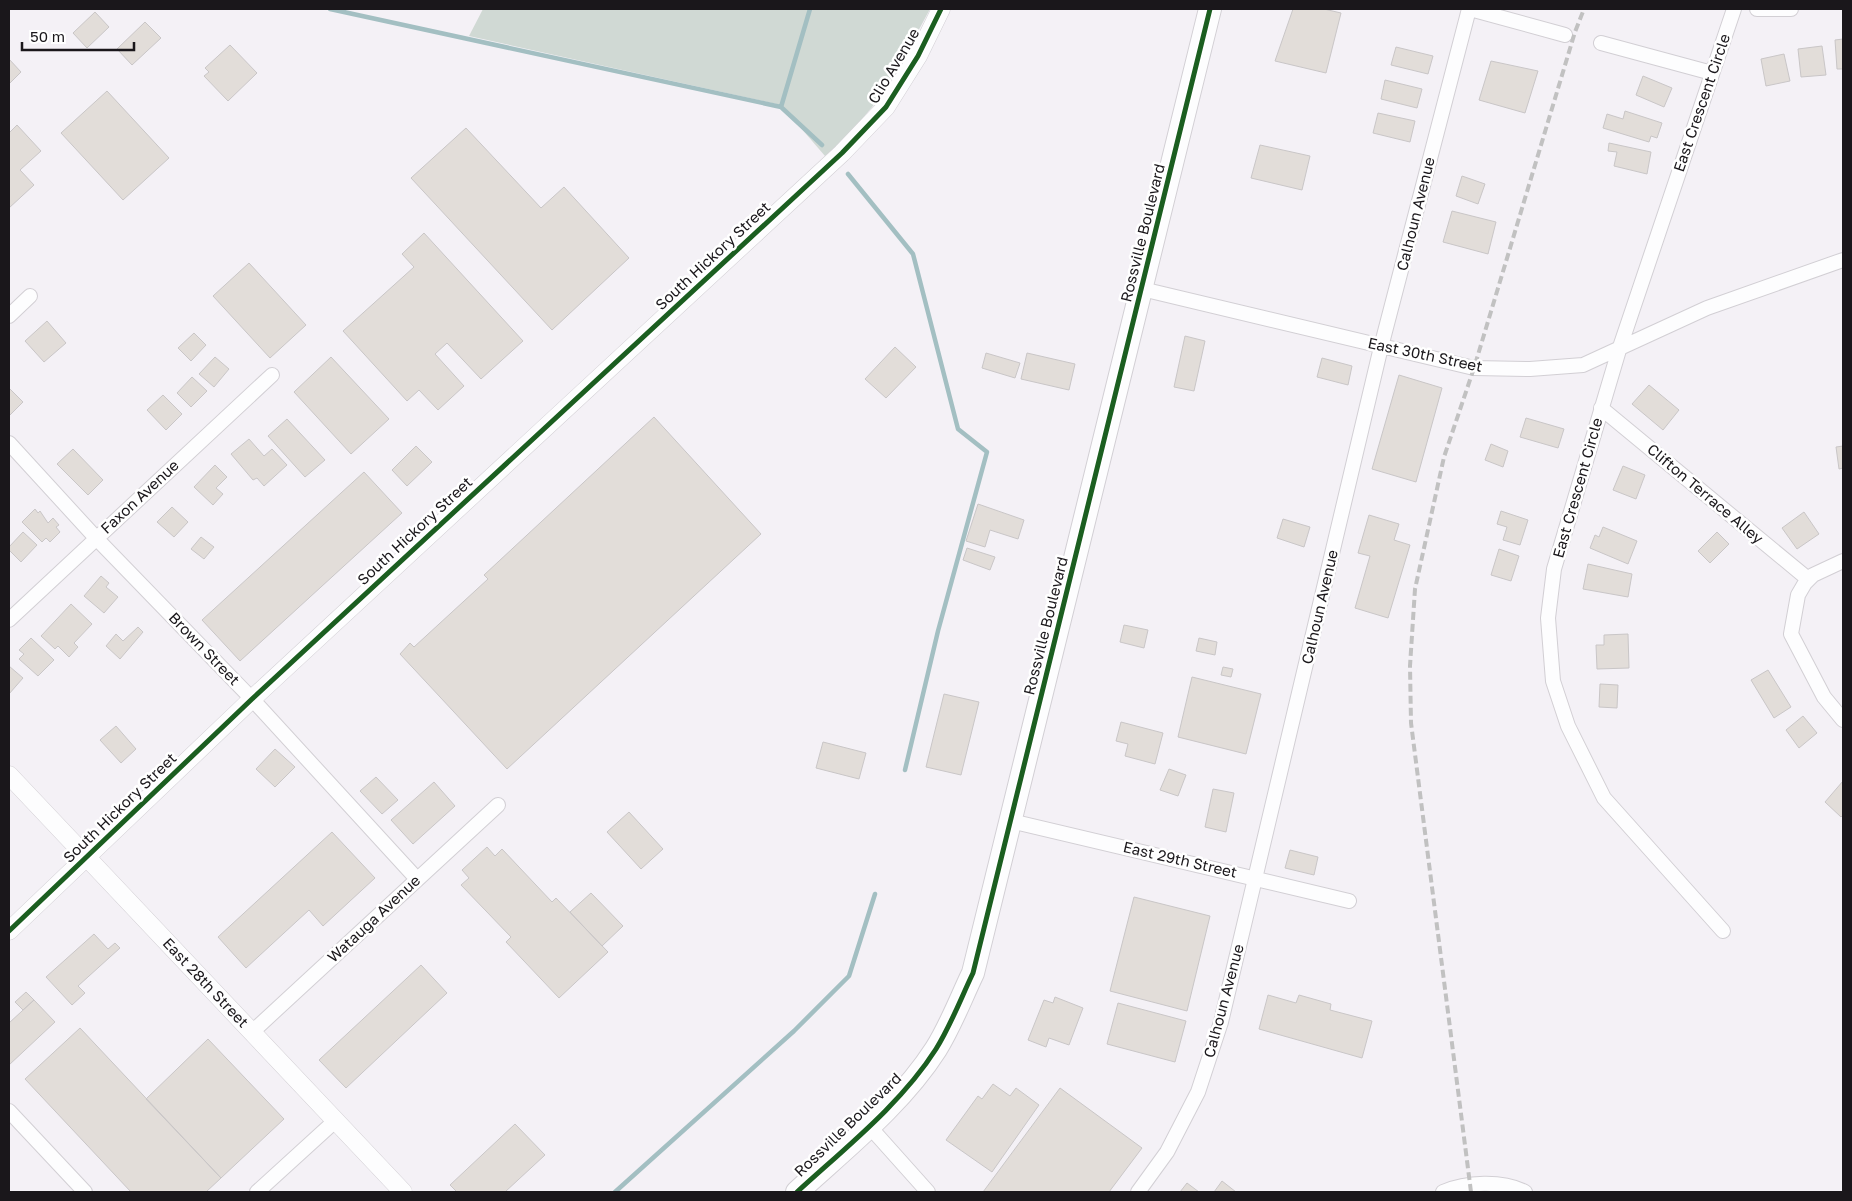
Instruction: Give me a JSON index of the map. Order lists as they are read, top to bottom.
{
  "streets": {
    "highway": ["Rossville Boulevard"],
    "street": [
      "Clio Avenue",
      "East Crescent Circle",
      "Calhoun Avenue",
      "South Hickory Street",
      "East 30th Street",
      "Clifton Terrace Alley",
      "Faxon Avenue",
      "Brown Street",
      "East 29th Street",
      "Watauga Avenue",
      "East 28th Street"
    ]
  },
  "crossings": [
    ["Clio Avenue", "South Hickory Street"],
    ["East Crescent Circle", "East 30th Street"],
    ["East Crescent Circle", "Clifton Terrace Alley"],
    ["Calhoun Avenue", "East 30th Street"],
    ["Calhoun Avenue", "East 29th Street"],
    ["Rossville Boulevard", "East 30th Street"],
    ["Rossville Boulevard", "East 29th Street"],
    ["South Hickory Street", "Brown Street"],
    ["South Hickory Street", "East 28th Street"],
    ["Faxon Avenue", "Brown Street"],
    ["Brown Street", "Watauga Avenue"],
    ["Watauga Avenue", "East 28th Street"]
  ],
  "scale_bar": "50 m"
}
